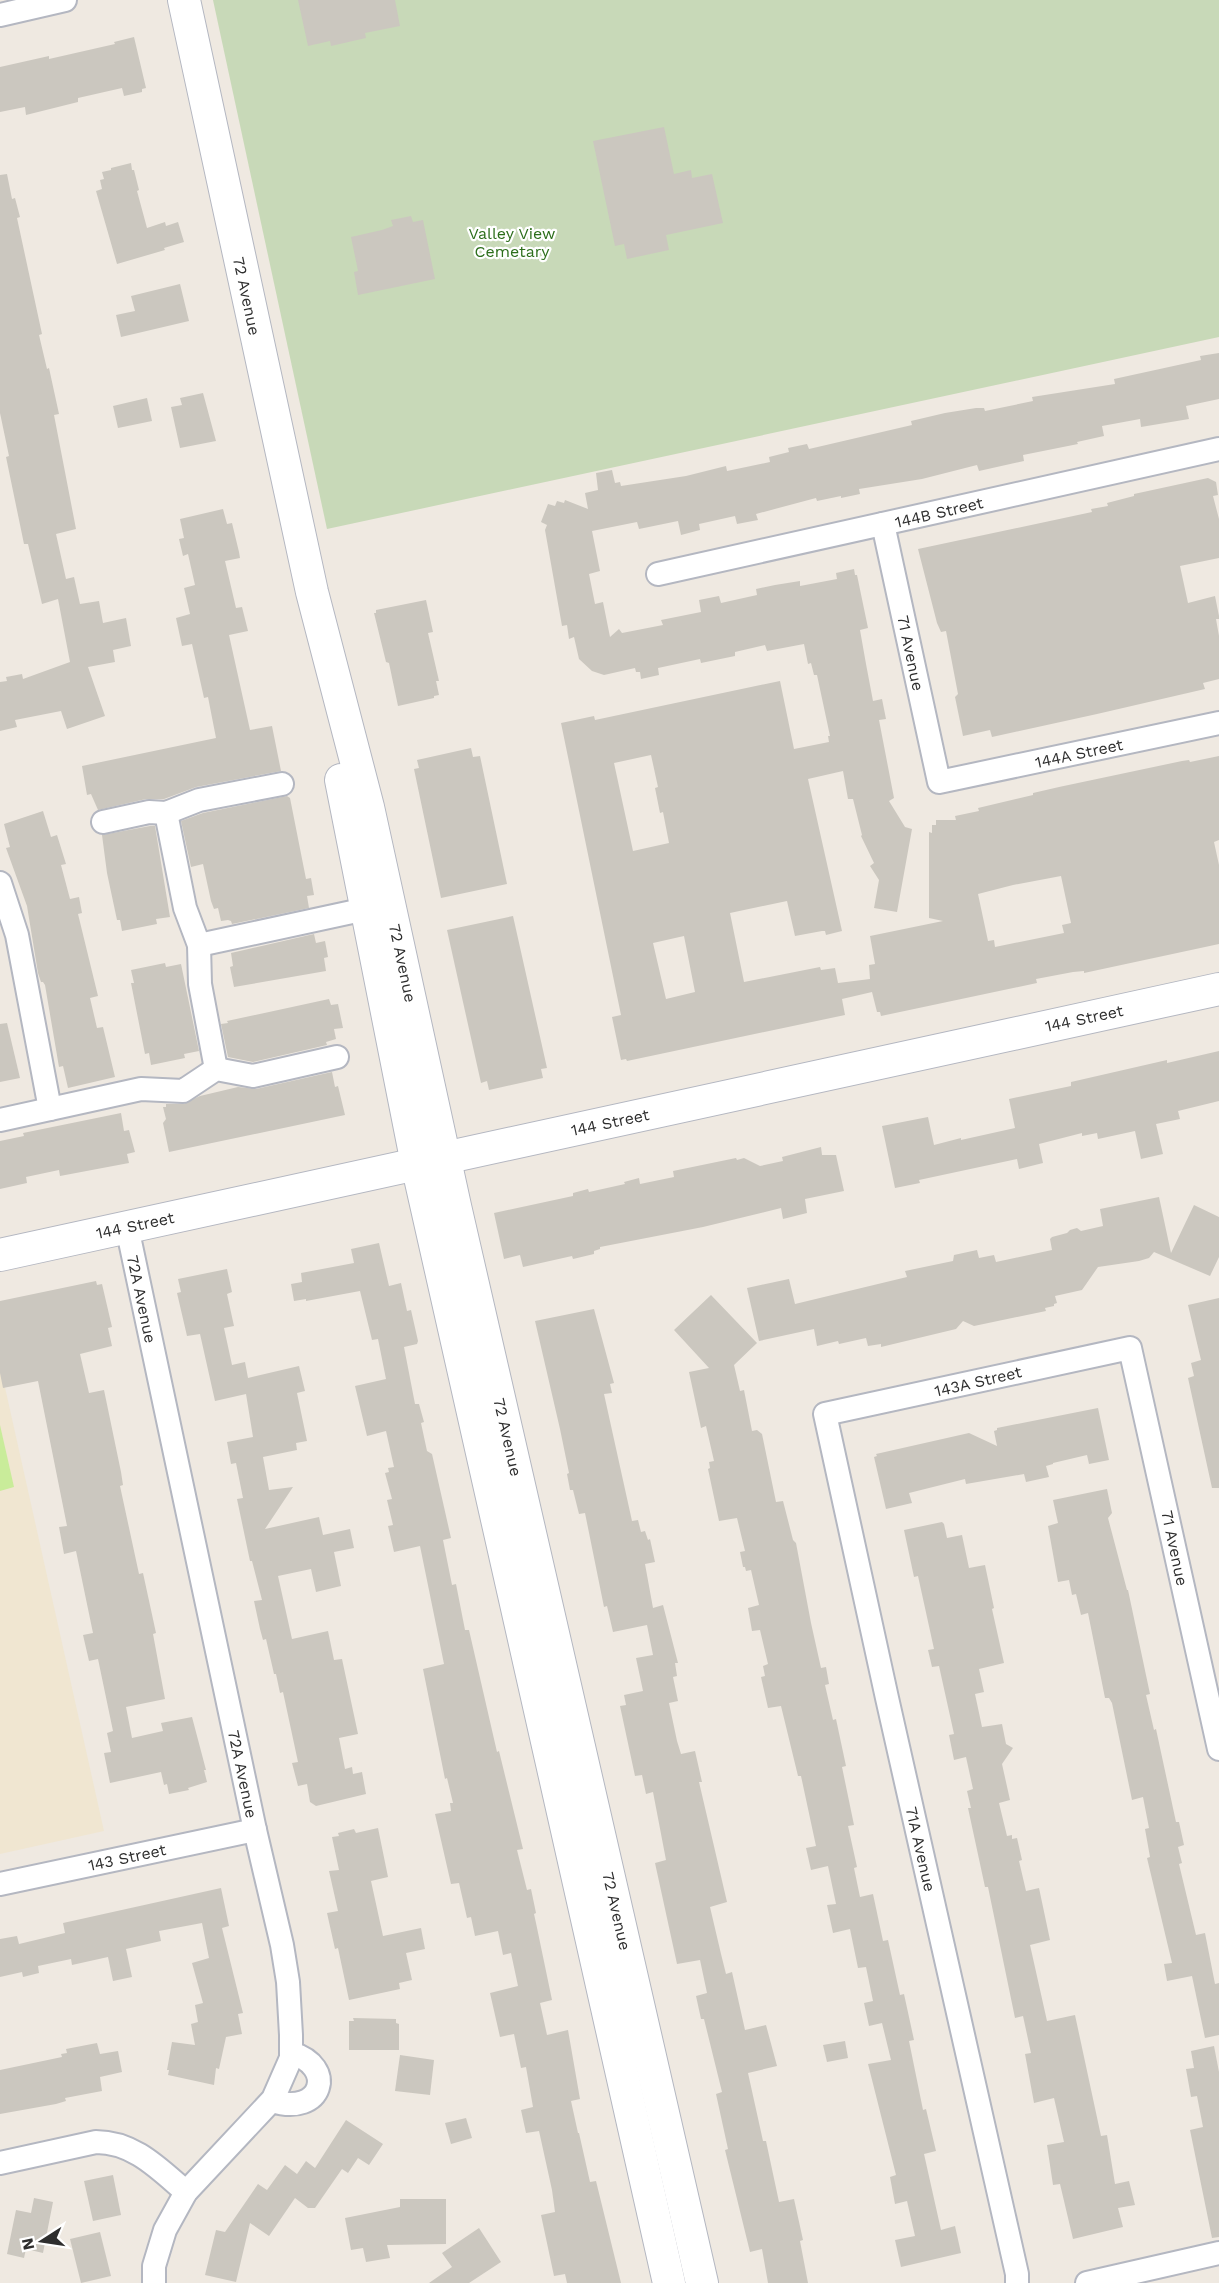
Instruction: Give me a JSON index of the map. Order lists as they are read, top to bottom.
{
  "streets": {
    "main road": ["72 Avenue", "144 Street"],
    "street": [
      "144B Street",
      "71 Avenue",
      "144A Street",
      "72A Avenue",
      "143A Street",
      "71A Avenue",
      "143 Street"
    ]
  },
  "crossings": [
    ["72 Avenue", "144 Street"],
    ["144B Street", "71 Avenue"],
    ["71 Avenue", "144A Street"],
    ["71 Avenue", "143A Street"],
    ["144 Street", "72A Avenue"],
    ["72A Avenue", "143 Street"],
    ["143A Street", "71A Avenue"]
  ],
  "parks": ["Valley View Cemetary"],
  "north": "left"
}
